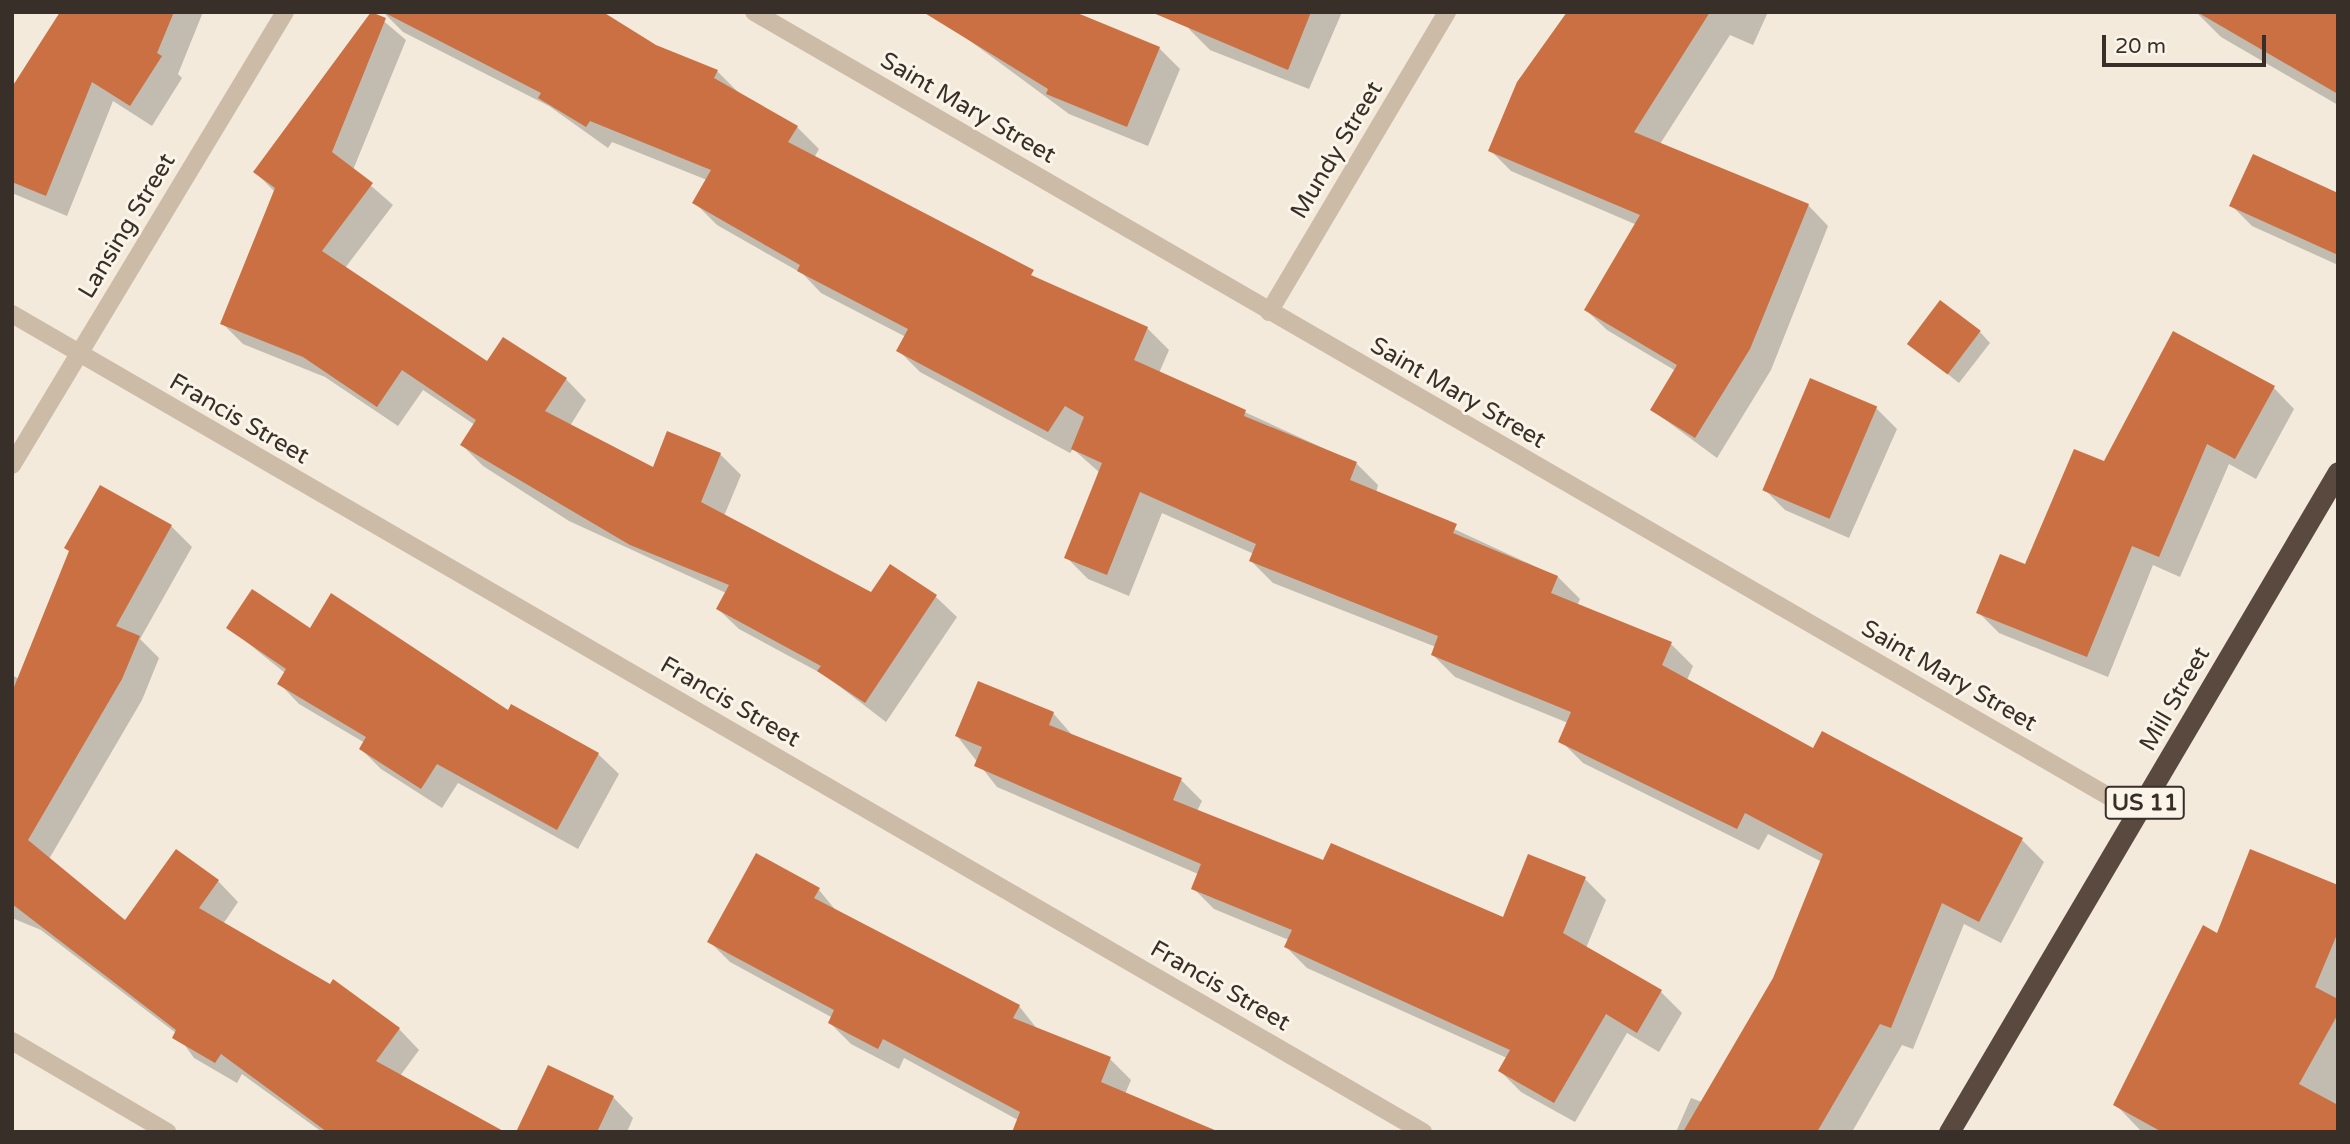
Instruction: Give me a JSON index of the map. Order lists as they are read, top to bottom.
{
  "streets": {
    "highway": ["Mill Street", "US 11"],
    "street": [
      "Saint Mary Street",
      "Mundy Street",
      "Lansing Street",
      "Francis Street"
    ]
  },
  "crossings": [
    ["Saint Mary Street", "Mundy Street"],
    ["Saint Mary Street", "Mill Street"],
    ["Lansing Street", "Francis Street"]
  ],
  "scale_bar": "20 m"
}
